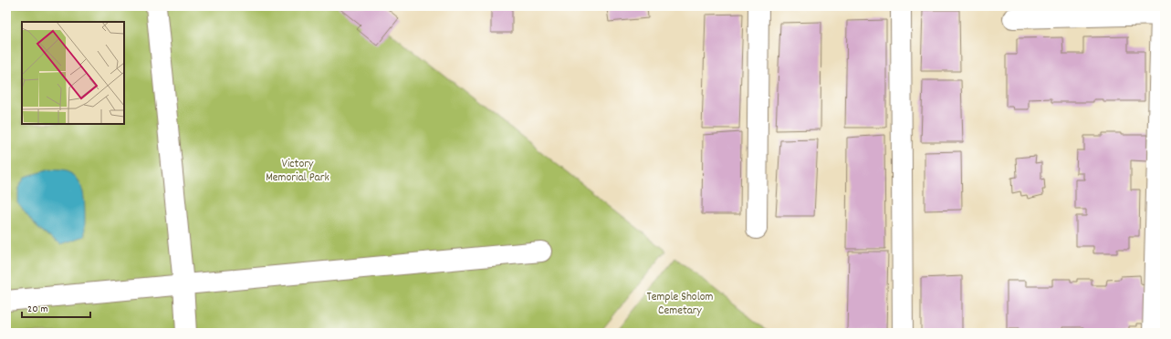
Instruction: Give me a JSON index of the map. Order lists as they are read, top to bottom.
{
  "parks": ["Victory Memorial Park", "Temple Sholom Cemetary"],
  "scale_bar": "20 m"
}
